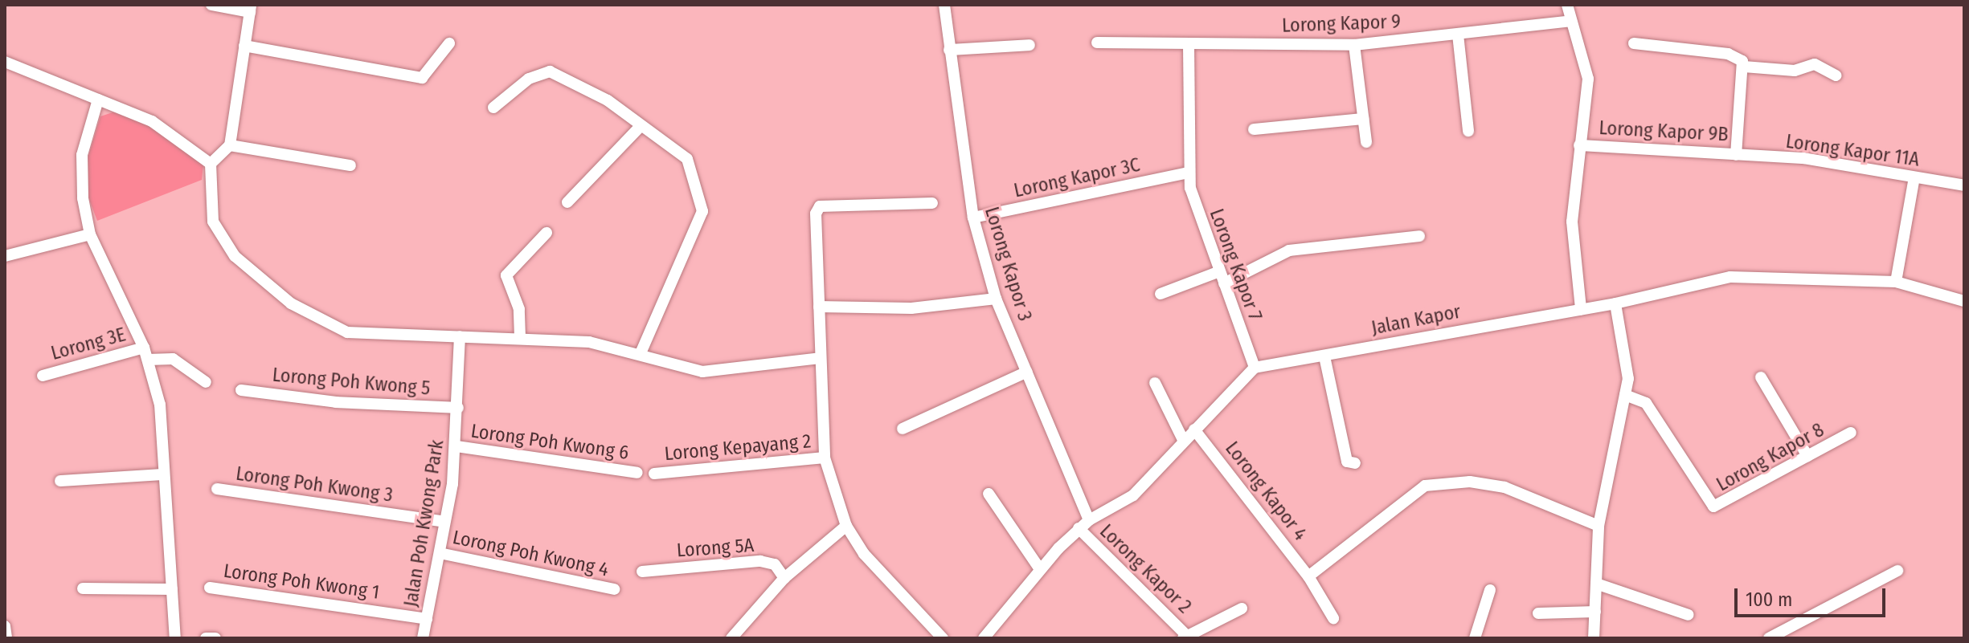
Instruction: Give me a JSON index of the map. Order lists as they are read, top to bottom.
{
  "streets": {
    "street": [
      "Lorong Kapor 9",
      "Lorong Kapor 9B",
      "Lorong Kapor 11A",
      "Lorong Kapor 3C",
      "Lorong Kapor 3",
      "Lorong Kapor 7",
      "Jalan Kapor",
      "Lorong 3E",
      "Lorong Poh Kwong 5",
      "Lorong Poh Kwong 6",
      "Lorong Kepayang 2",
      "Lorong Kapor 8",
      "Lorong Poh Kwong 3",
      "Lorong Kapor 4",
      "Jalan Poh Kwong Park",
      "Lorong 5A",
      "Lorong Poh Kwong 4",
      "Lorong Kapor 2",
      "Lorong Poh Kwong 1"
    ]
  },
  "crossings": [
    ["Lorong Kapor 9", "Lorong Kapor 7"],
    ["Lorong Kapor 9B", "Lorong Kapor 11A"],
    ["Lorong Kapor 3C", "Lorong Kapor 3"],
    ["Lorong Kapor 3C", "Lorong Kapor 7"],
    ["Lorong Kapor 7", "Jalan Kapor"],
    ["Lorong Poh Kwong 5", "Jalan Poh Kwong Park"],
    ["Lorong Poh Kwong 6", "Jalan Poh Kwong Park"],
    ["Lorong Poh Kwong 3", "Jalan Poh Kwong Park"],
    ["Jalan Poh Kwong Park", "Lorong Poh Kwong 4"],
    ["Jalan Poh Kwong Park", "Lorong Poh Kwong 1"]
  ],
  "scale_bar": "100 m"
}
